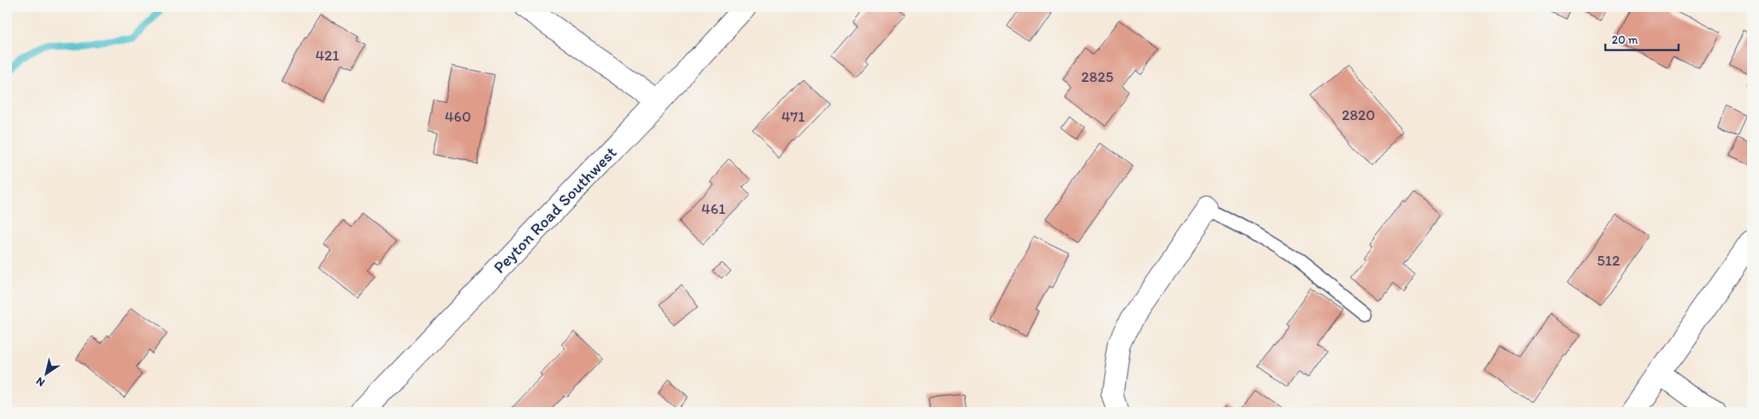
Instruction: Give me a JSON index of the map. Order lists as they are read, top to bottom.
{
  "streets": {
    "street": ["Peyton Road Southwest"]
  },
  "house_numbers": [
    "421",
    "2825",
    "2820",
    "460",
    "471",
    "461",
    "512"
  ],
  "scale_bar": "20 m",
  "north": "bottom left"
}
